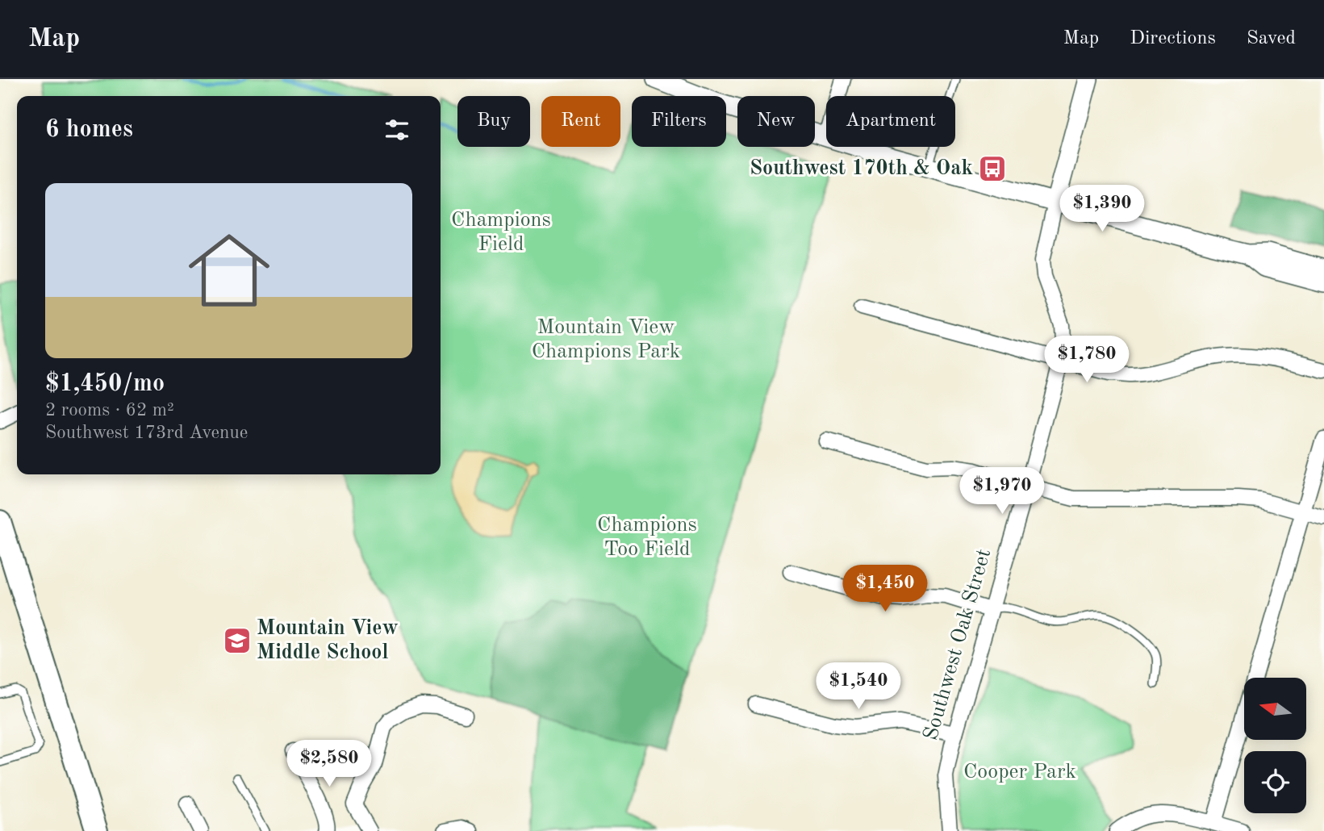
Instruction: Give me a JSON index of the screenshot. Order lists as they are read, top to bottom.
{
  "streets": {
    "main road": ["Southwest Oak Street"]
  },
  "parks": [
    "Champions Field",
    "Mountain View Champions Park",
    "Champions Too Field",
    "Cooper Park"
  ],
  "places": {
    "bus stop": ["Southwest 170th & Oak"],
    "school or university": ["Mountain View Middle School"]
  },
  "north": "left",
  "page": {
    "header": "Map",
    "nav": ["Map", "Directions", "Saved"],
    "chip": [
      "Buy",
      "Rent",
      "Filters",
      "New",
      "Apartment"
    ],
    "heading": "6 homes",
    "list": [
      {
        "name": "$1,450/mo",
        "note": "2 rooms · 62 m² · Southwest 173rd Avenue"
      }
    ],
    "price": [
      "$1,390",
      "$1,780",
      "$1,970",
      "$1,450",
      "$1,540",
      "$2,580"
    ]
  }
}
